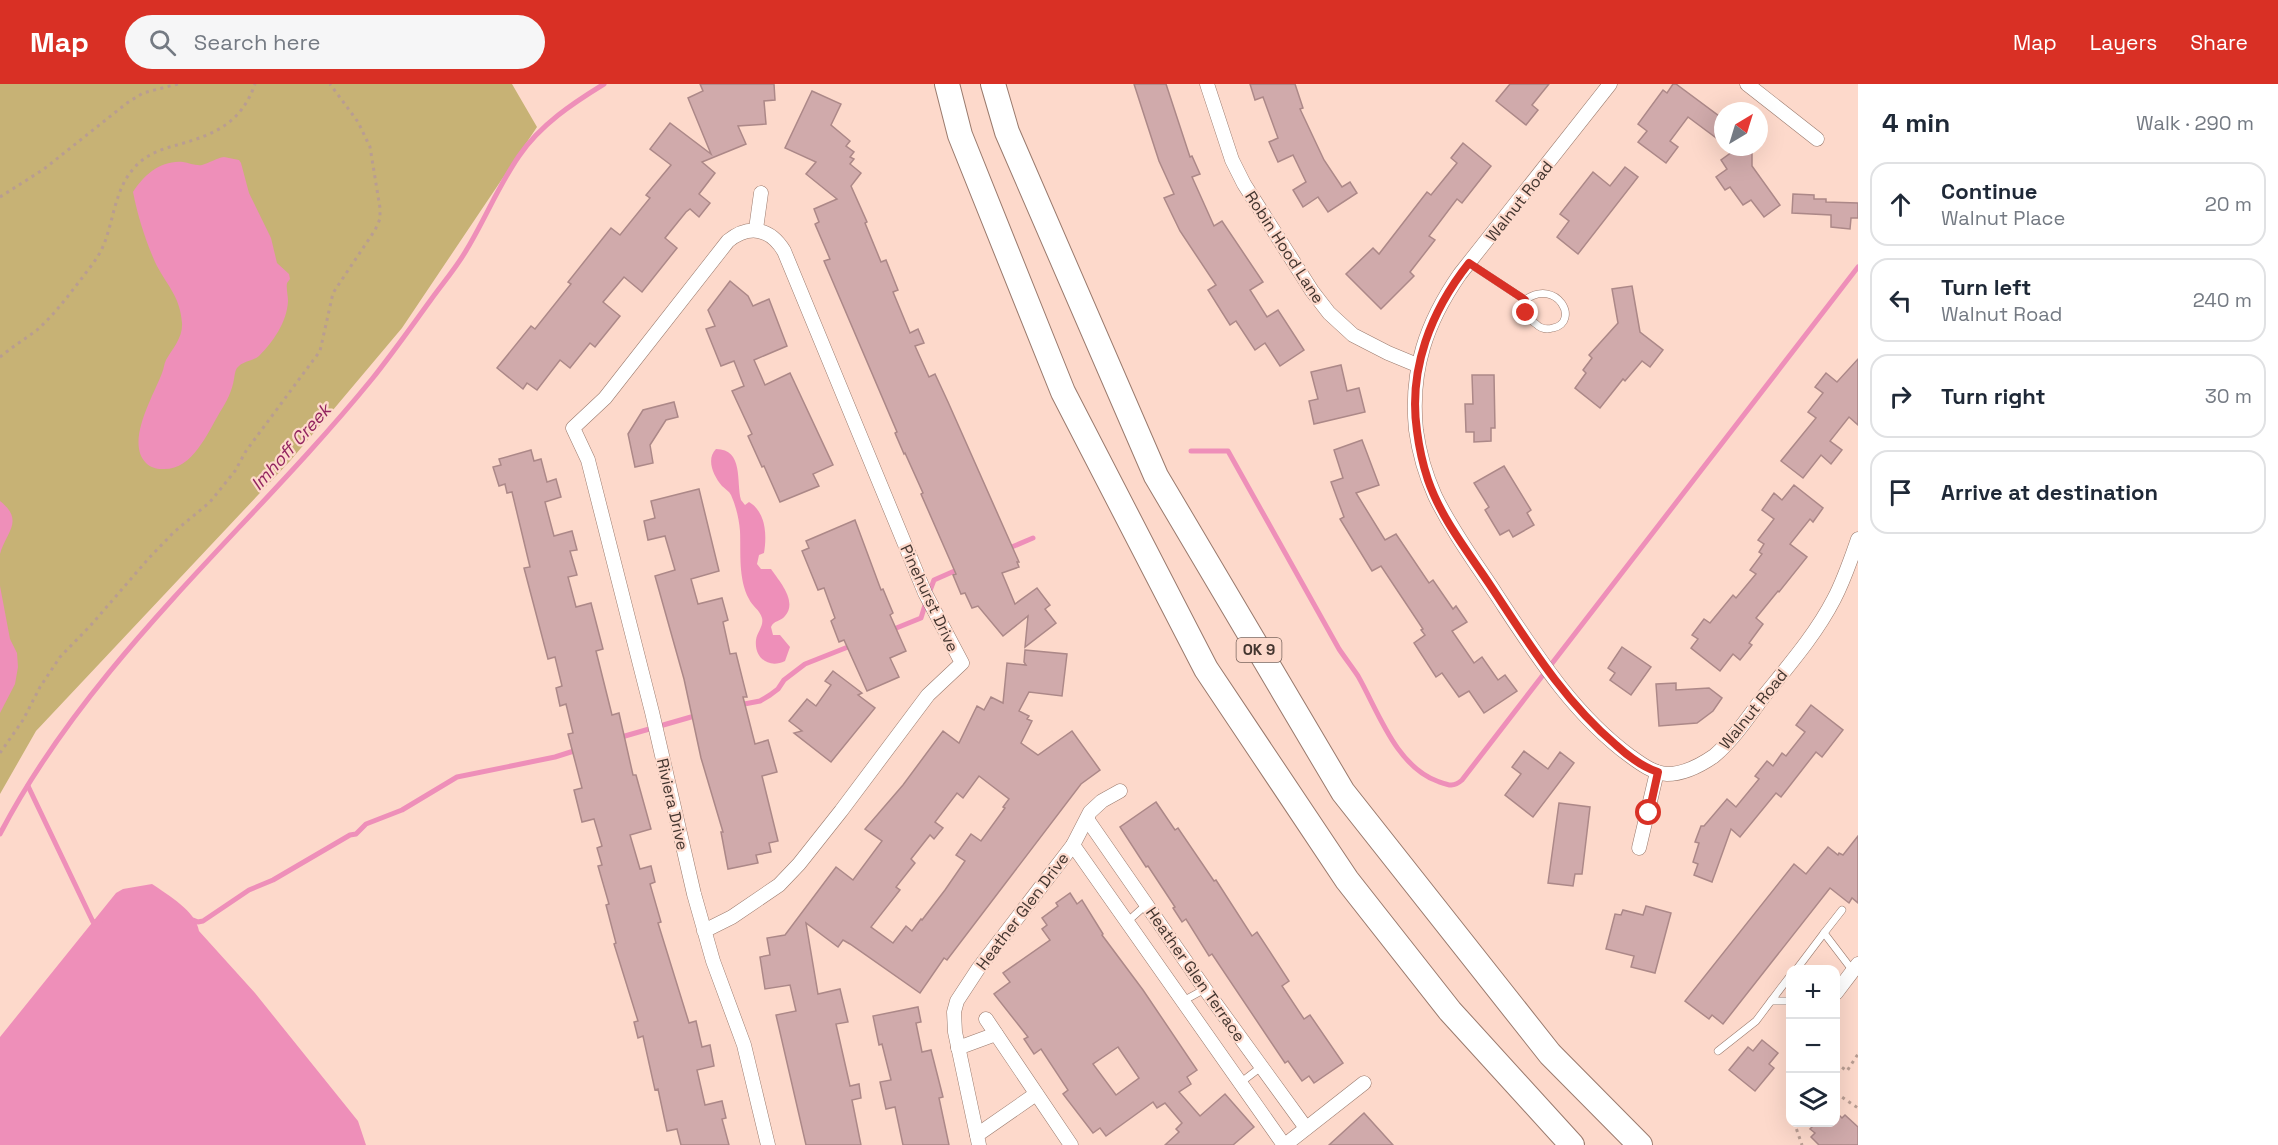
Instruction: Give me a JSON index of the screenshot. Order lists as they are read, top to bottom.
{
  "streets": {
    "highway": ["OK 9"],
    "street": [
      "Walnut Road",
      "Robin Hood Lane",
      "Pinehurst Drive",
      "Riviera Drive",
      "Heather Glen Drive",
      "Heather Glen Terrace"
    ]
  },
  "crossings": [
    ["Walnut Road", "Robin Hood Lane"],
    ["Pinehurst Drive", "Riviera Drive"],
    ["Heather Glen Drive", "Heather Glen Terrace"]
  ],
  "water": ["Imhoff Creek"],
  "north": "top right",
  "page": {
    "header": "Map",
    "search": "Search here",
    "nav": ["Map", "Layers", "Share"],
    "heading": ["4 min", "Walk · 290 m"],
    "list": [
      ["Continue", "Walnut Place", "20 m"],
      ["Turn left", "Walnut Road", "240 m"],
      ["Turn right", "30 m"],
      "Arrive at destination"
    ],
    "map_buttons": ["+", "−"]
  }
}
